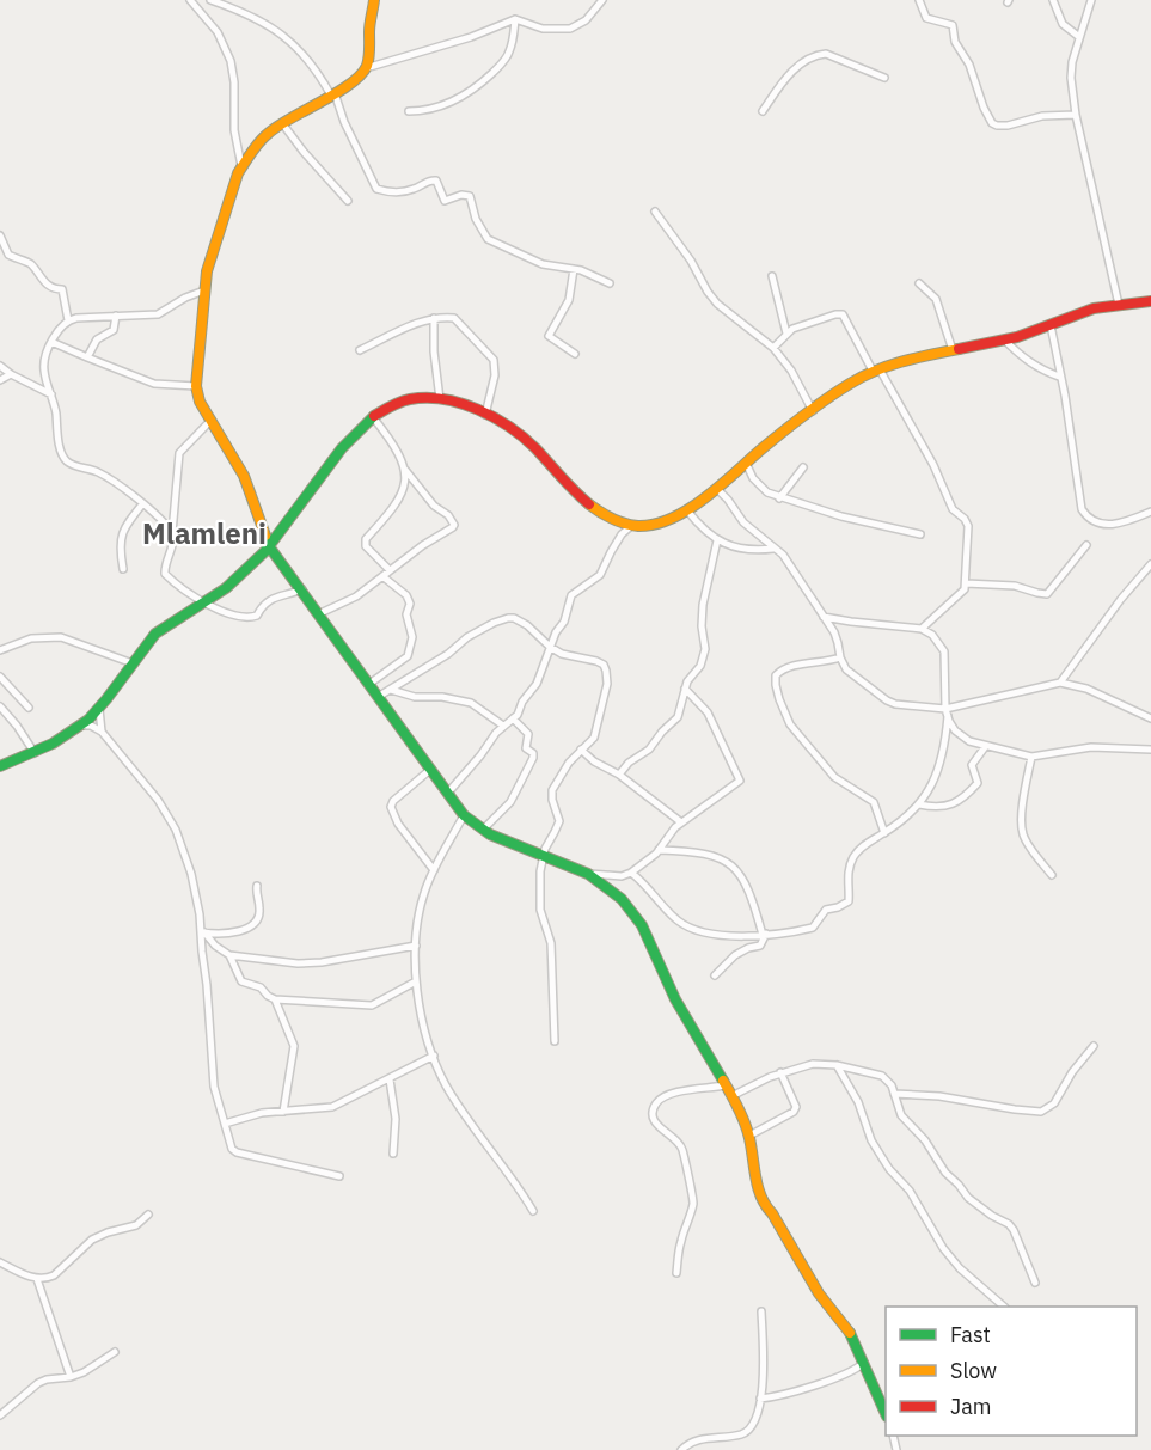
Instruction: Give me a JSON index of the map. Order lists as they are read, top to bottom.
{
  "districts": ["Mlamleni"],
  "legend": ["Fast", "Slow", "Jam"]
}
